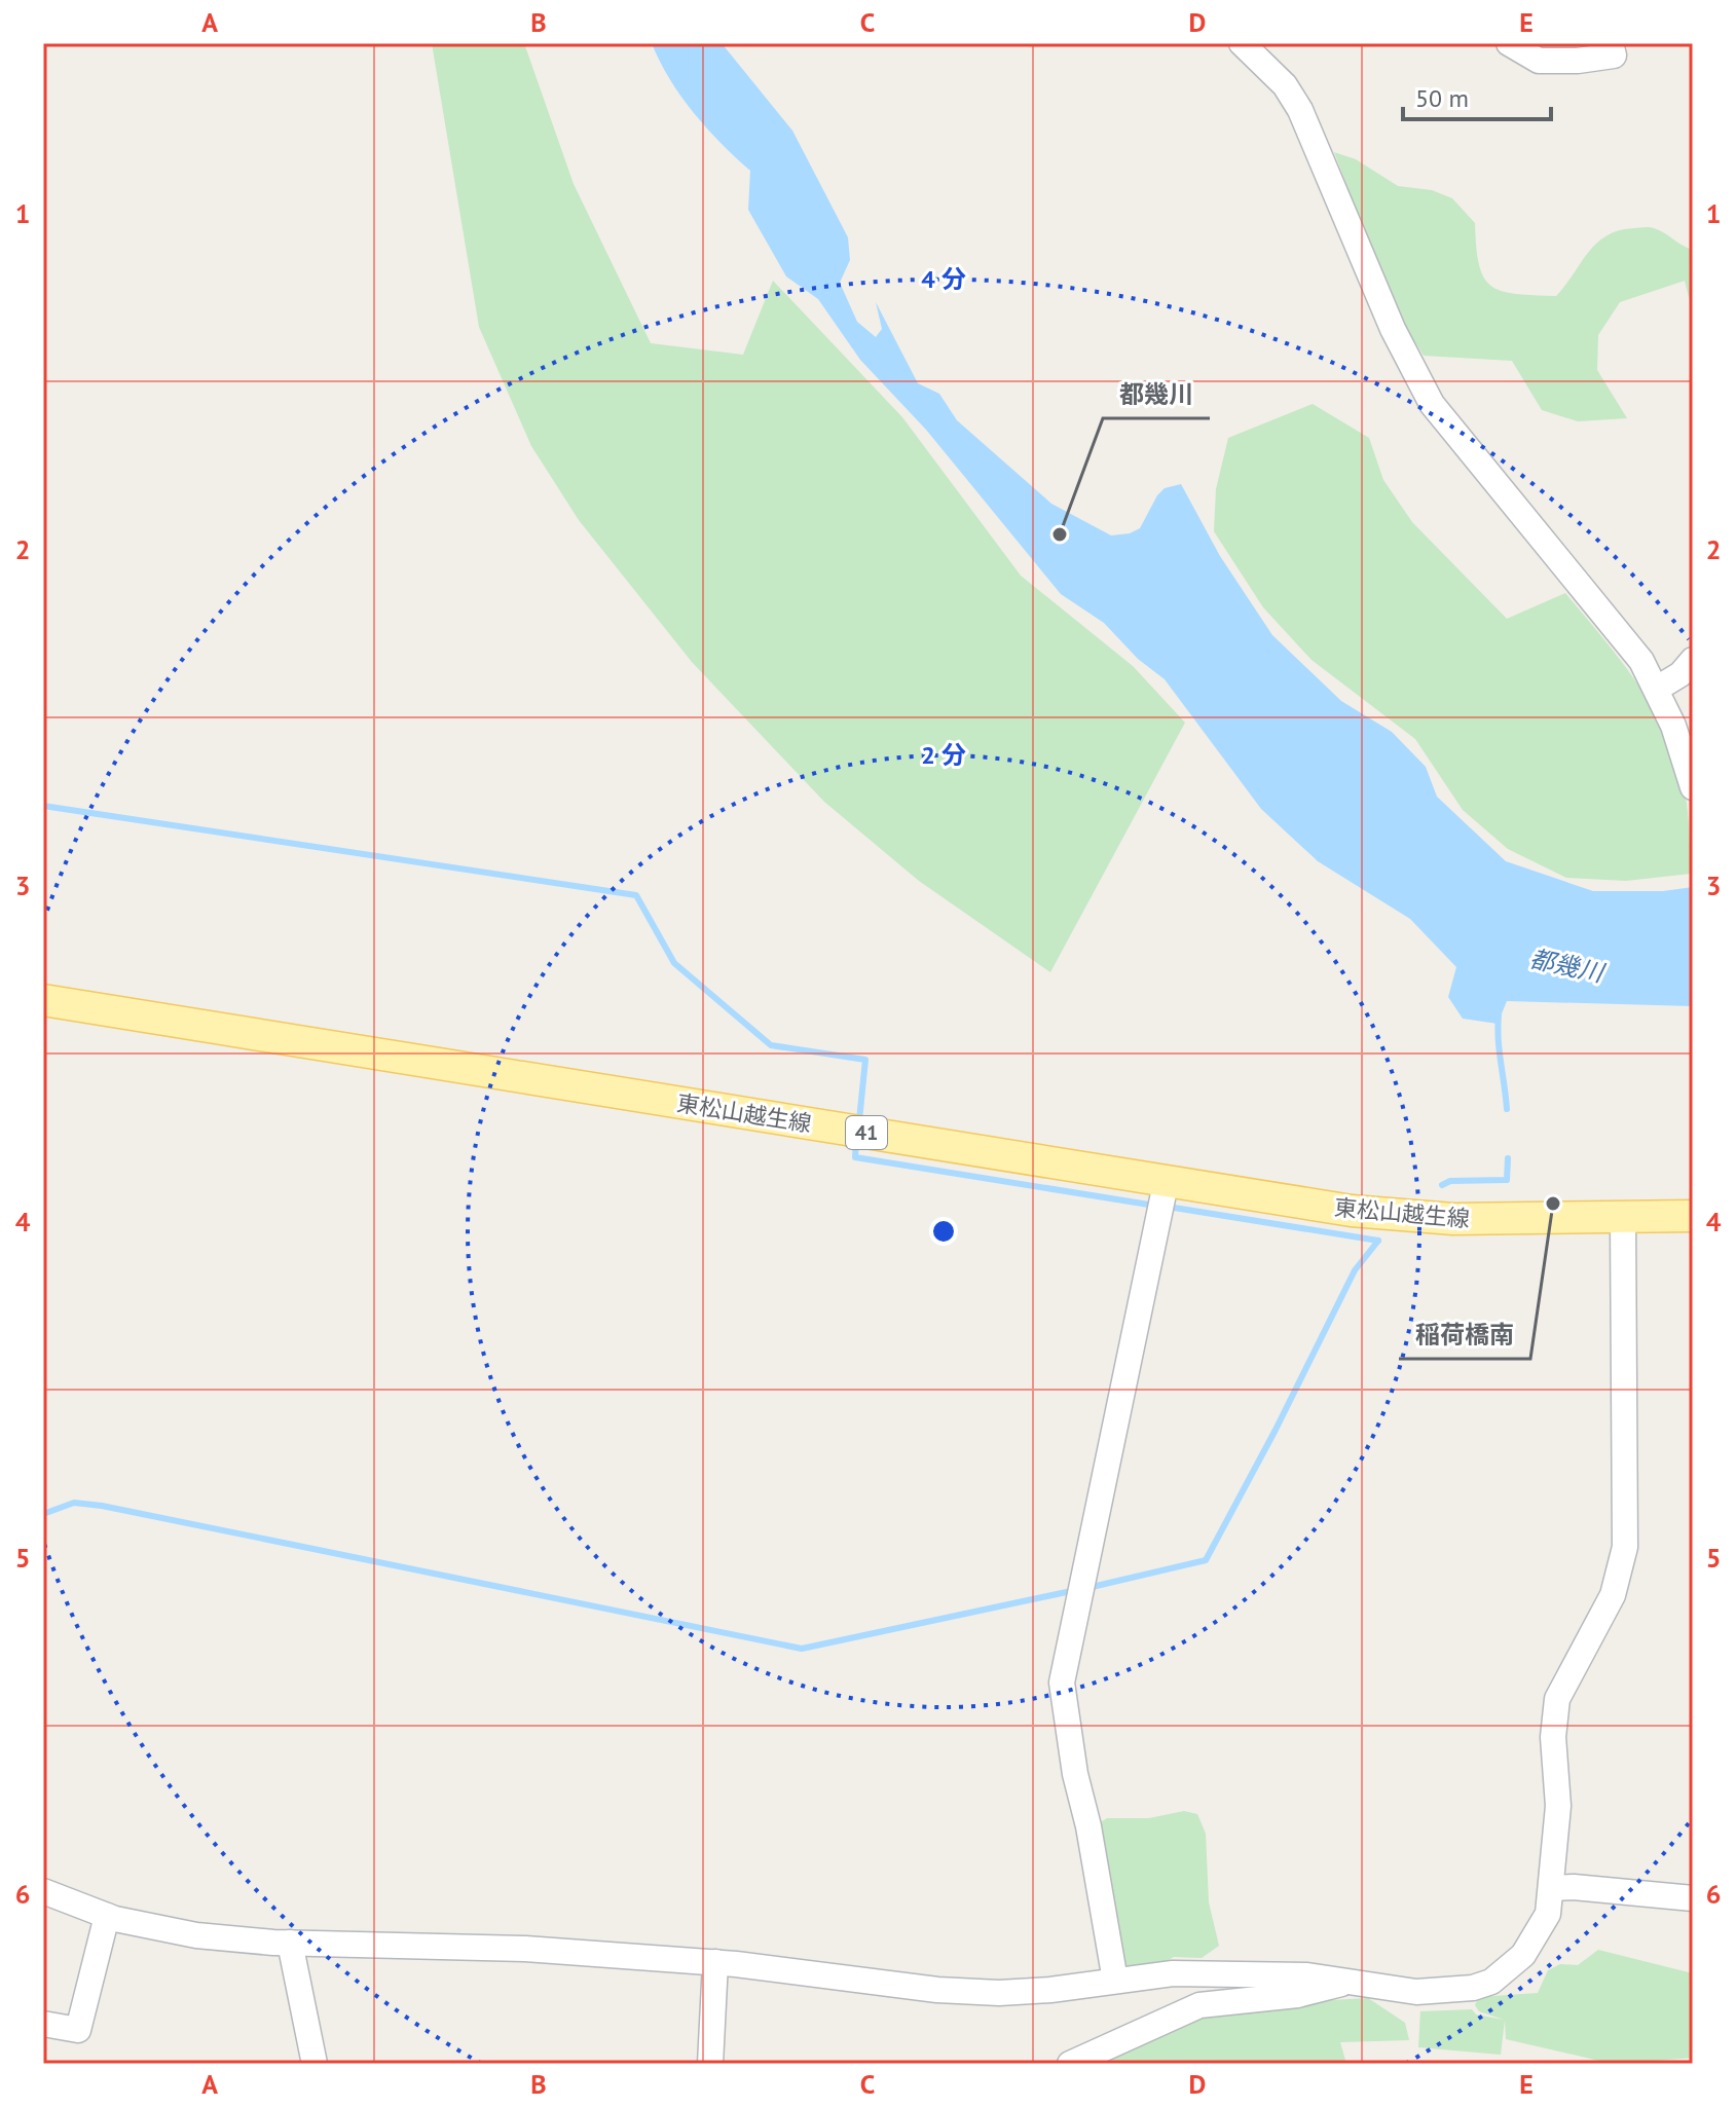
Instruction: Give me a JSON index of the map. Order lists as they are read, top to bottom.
{
  "streets": {
    "main road": ["東松山越生線", "41"]
  },
  "water": ["都幾川"],
  "places": ["都幾川", "稲荷橋南"],
  "scale_bar": "50 m",
  "grid": {
    "columns": [
      "A",
      "B",
      "C",
      "D",
      "E"
    ],
    "rows": [
      "1",
      "2",
      "3",
      "4",
      "5",
      "6"
    ]
  },
  "rings": ["4 分", "2 分"]
}
